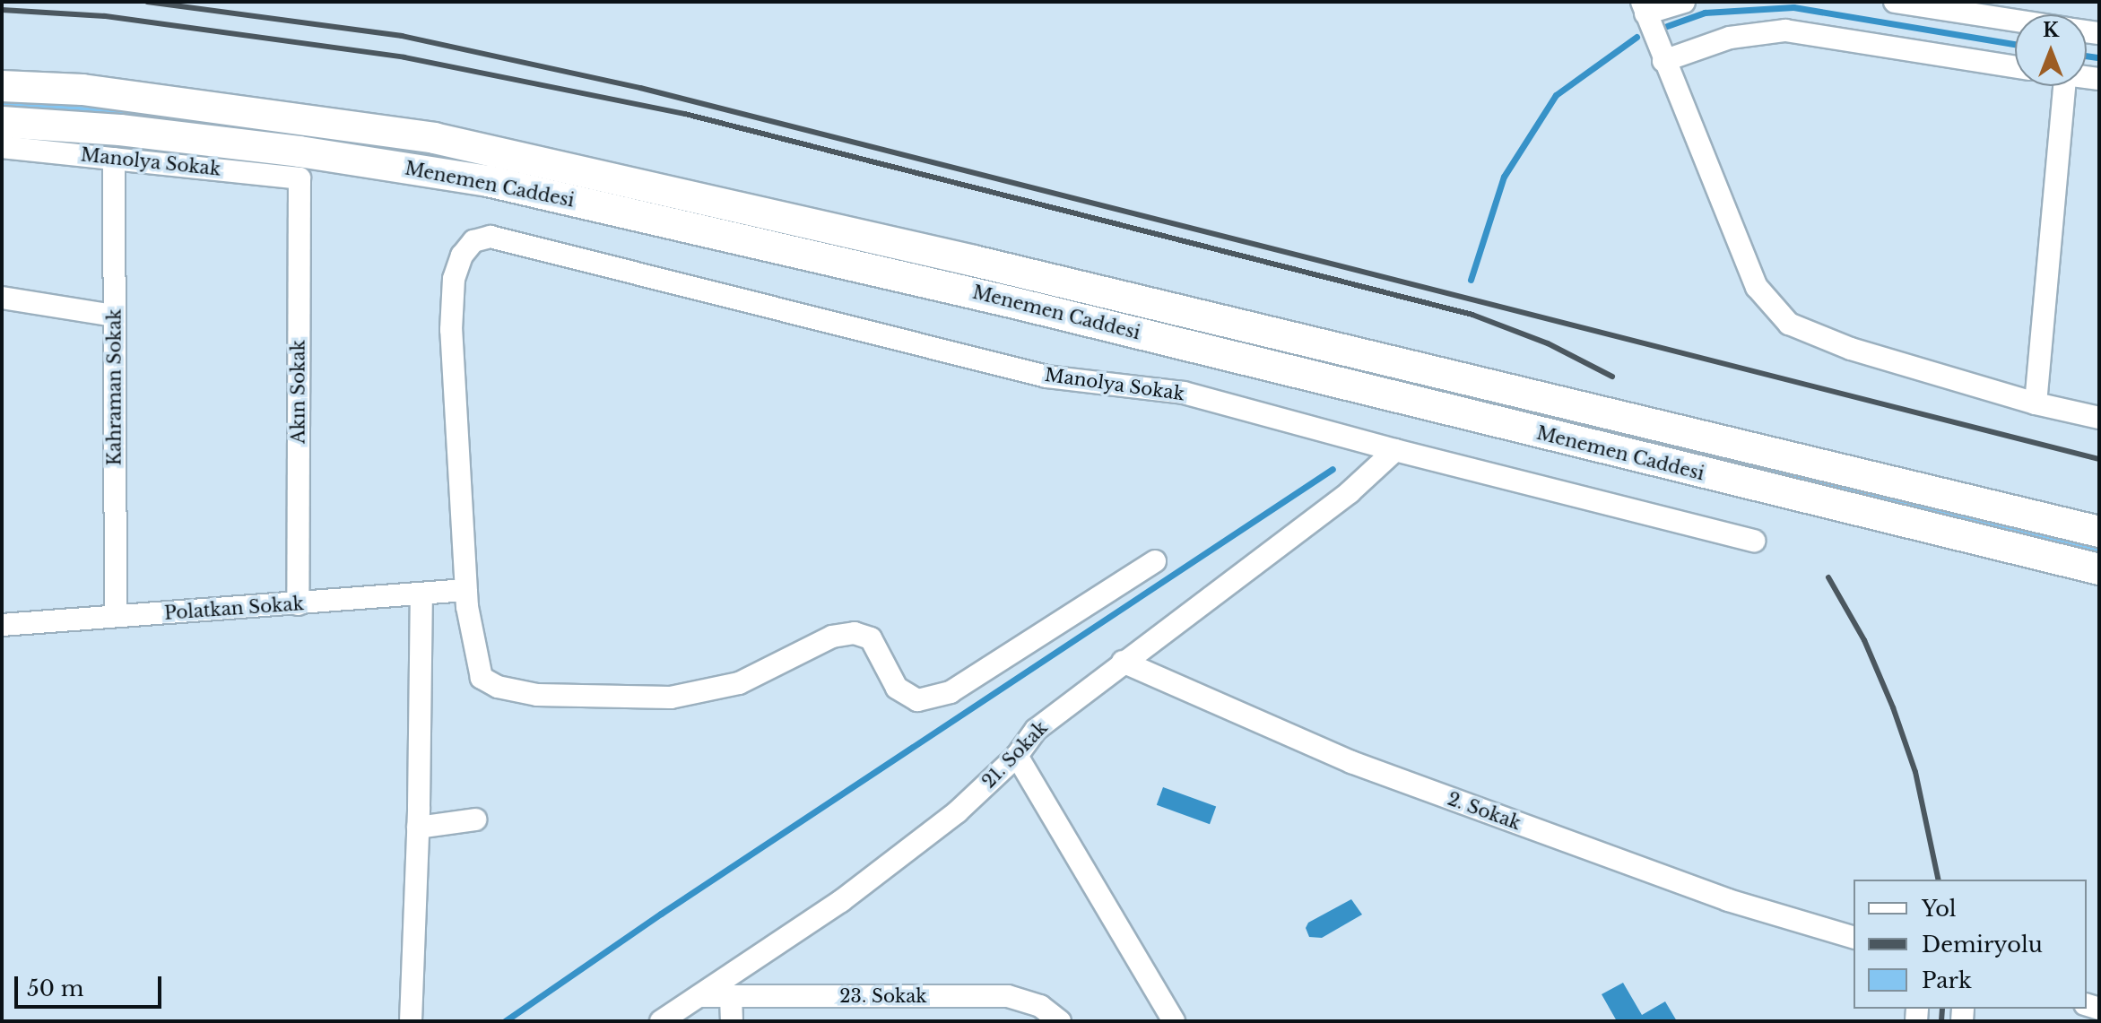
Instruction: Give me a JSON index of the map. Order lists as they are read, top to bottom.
{
  "streets": {
    "highway": ["Menemen Caddesi"],
    "street": [
      "Manolya Sokak",
      "Kahraman Sokak",
      "Akın Sokak",
      "Polatkan Sokak",
      "21. Sokak",
      "2. Sokak",
      "23. Sokak"
    ]
  },
  "crossings": [
    ["Manolya Sokak", "Kahraman Sokak"],
    ["Manolya Sokak", "Akın Sokak"],
    ["Manolya Sokak", "Polatkan Sokak"],
    ["Manolya Sokak", "21. Sokak"],
    ["Kahraman Sokak", "Polatkan Sokak"],
    ["Akın Sokak", "Polatkan Sokak"],
    ["21. Sokak", "2. Sokak"],
    ["21. Sokak", "23. Sokak"]
  ],
  "legend": ["Yol", "Demiryolu", "Park"],
  "scale_bar": "50 m",
  "north": "top"
}
